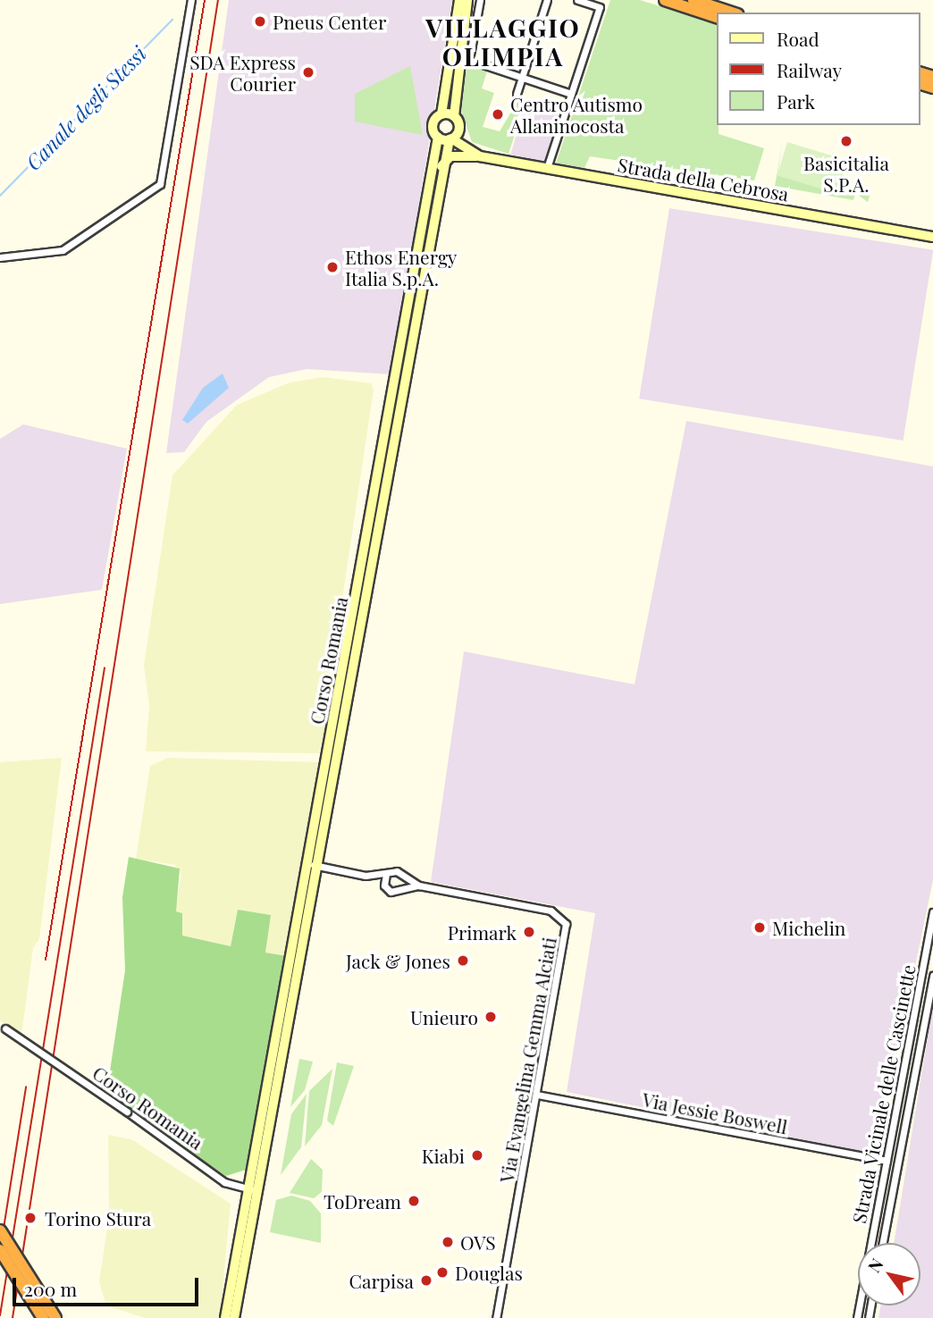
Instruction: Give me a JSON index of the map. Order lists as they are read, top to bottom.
{
  "streets": {
    "main road": ["Strada della Cebrosa", "Corso Romania"],
    "street": ["Via Evangelina Gemma Alciati", "Strada Vicinale delle Cascinette", "Via Jessie Boswell"]
  },
  "crossings": [
    ["Strada della Cebrosa", "Corso Romania"],
    ["Via Evangelina Gemma Alciati", "Via Jessie Boswell"],
    ["Strada Vicinale delle Cascinette", "Via Jessie Boswell"]
  ],
  "districts": ["VILLAGGIO OLIMPIA"],
  "water": ["Canale degli Stessi"],
  "places": [
    "Pneus Center",
    "SDA Express Courier",
    "Centro Autismo Allaninocosta",
    "Basicitalia S.P.A.",
    "Ethos Energy Italia S.p.A.",
    "Michelin",
    "Primark",
    "Jack & Jones",
    "Unieuro",
    "Kiabi",
    "ToDream",
    "Torino Stura",
    "OVS",
    "Douglas",
    "Carpisa"
  ],
  "legend": ["Road", "Railway", "Park"],
  "scale_bar": "200 m",
  "north": "top left"
}
